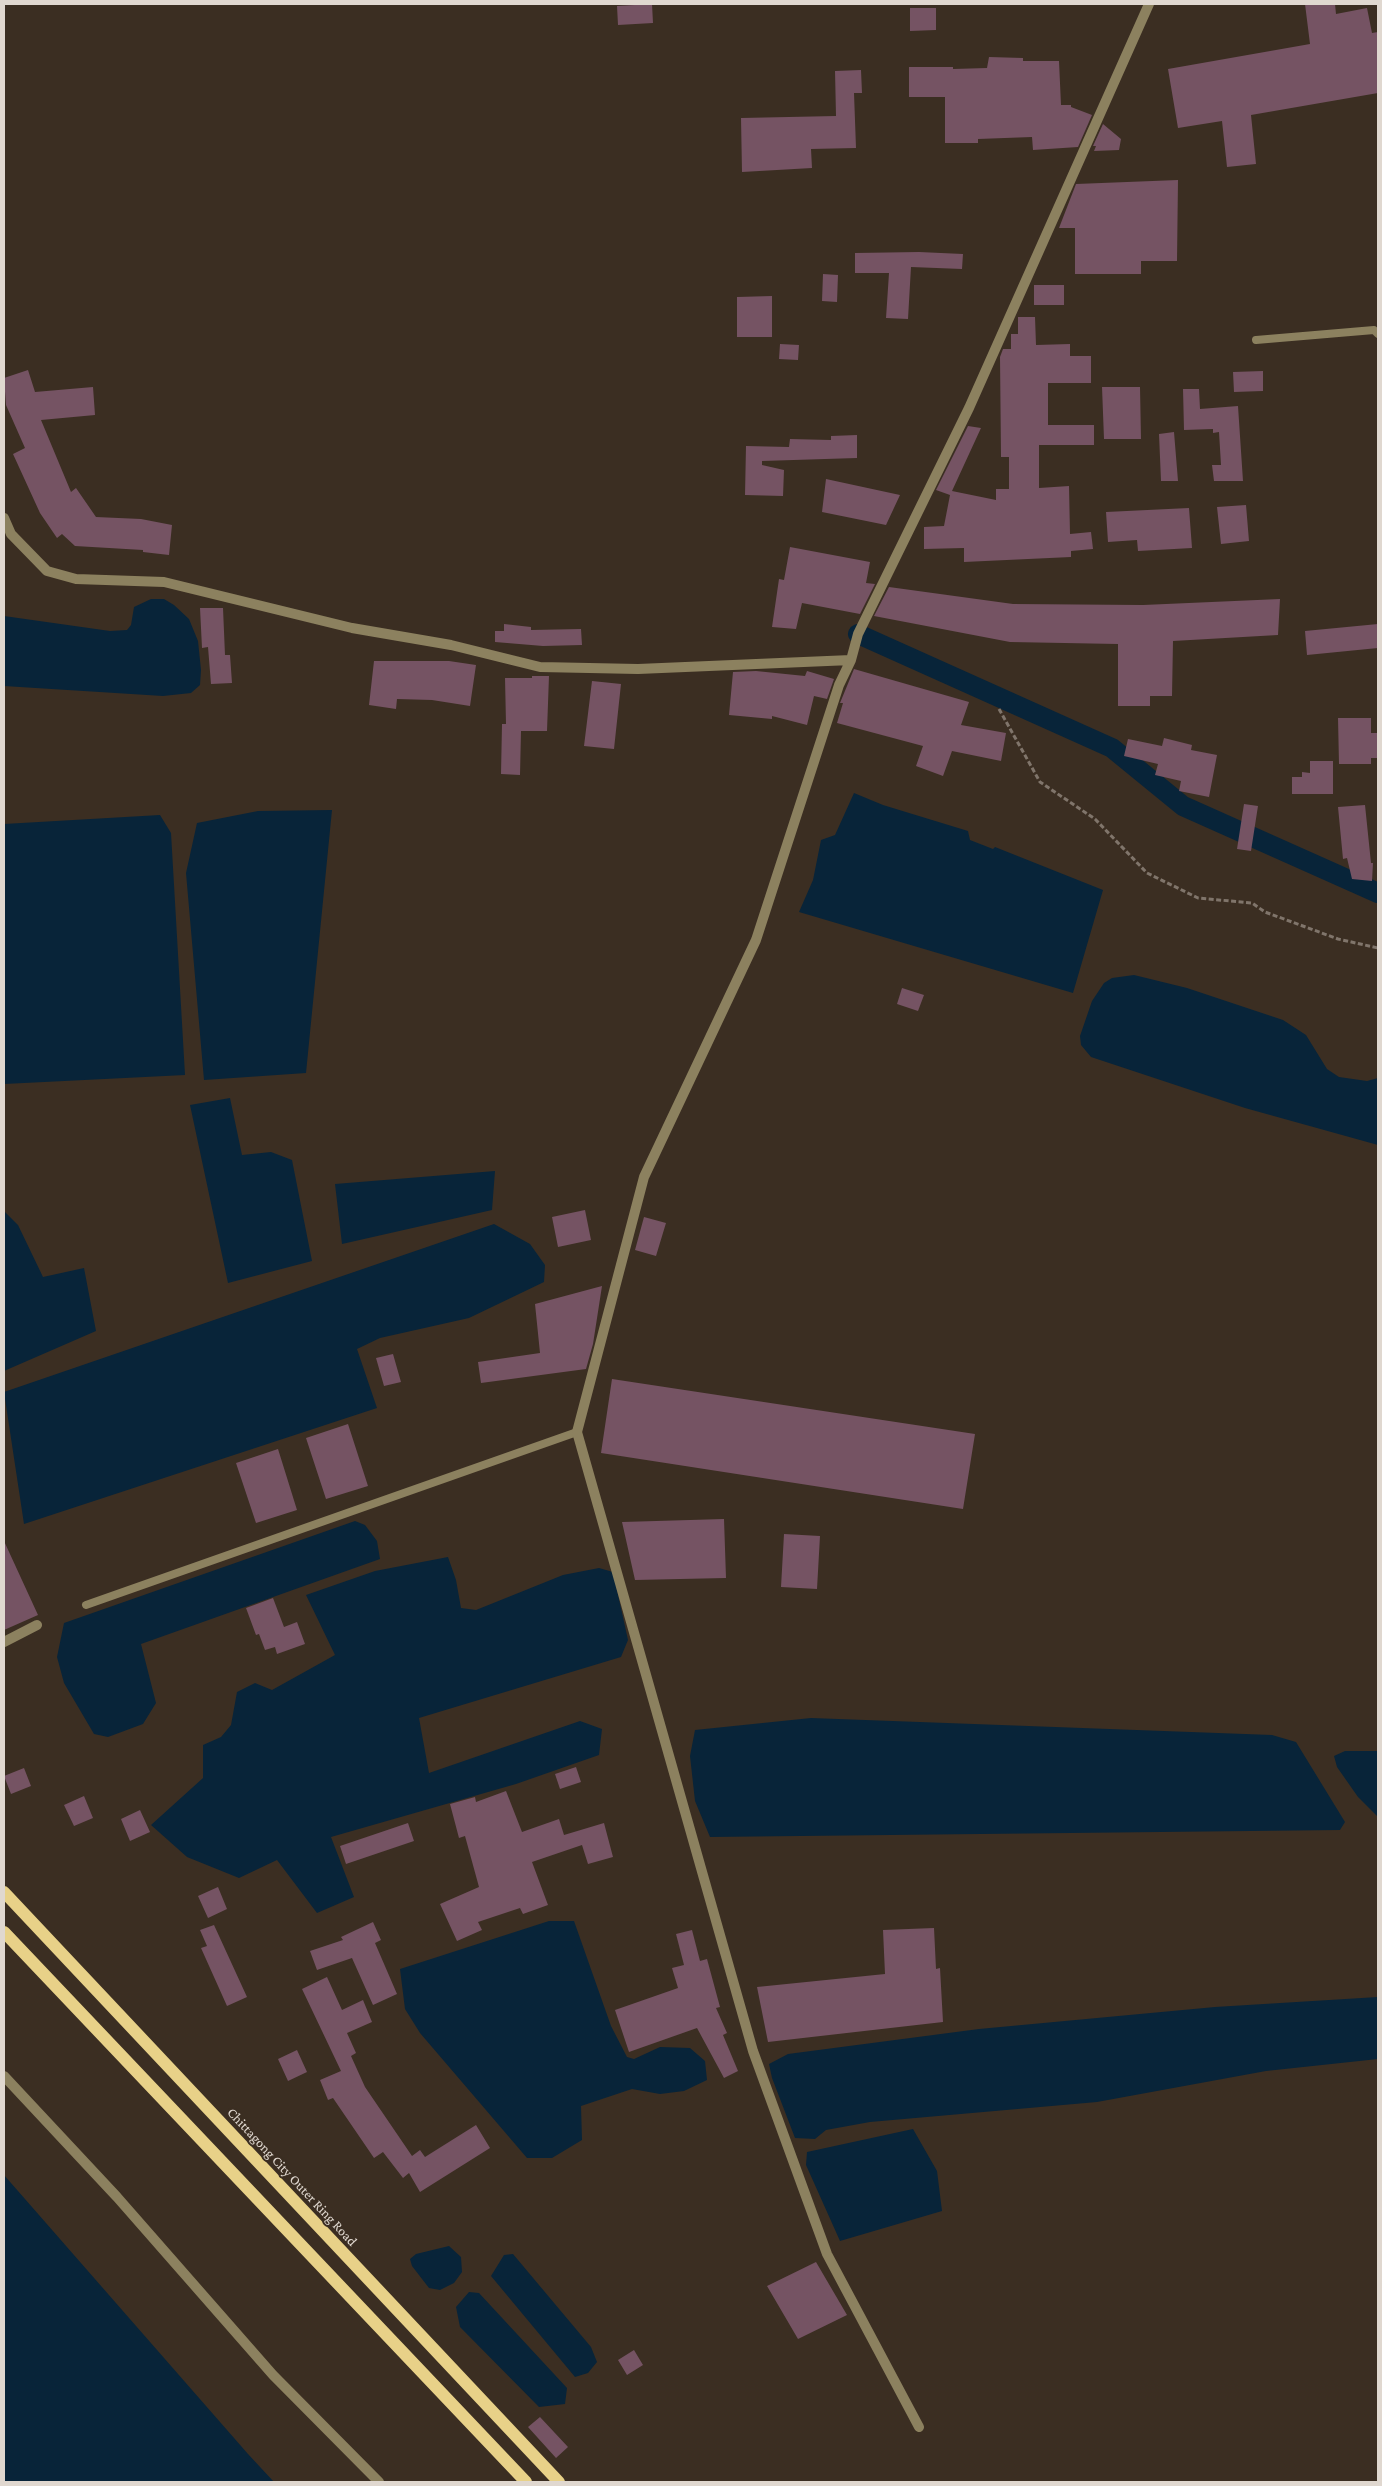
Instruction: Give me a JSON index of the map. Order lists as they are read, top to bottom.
{
  "streets": {
    "main road": ["Chittagong City Outer Ring Road"]
  }
}
